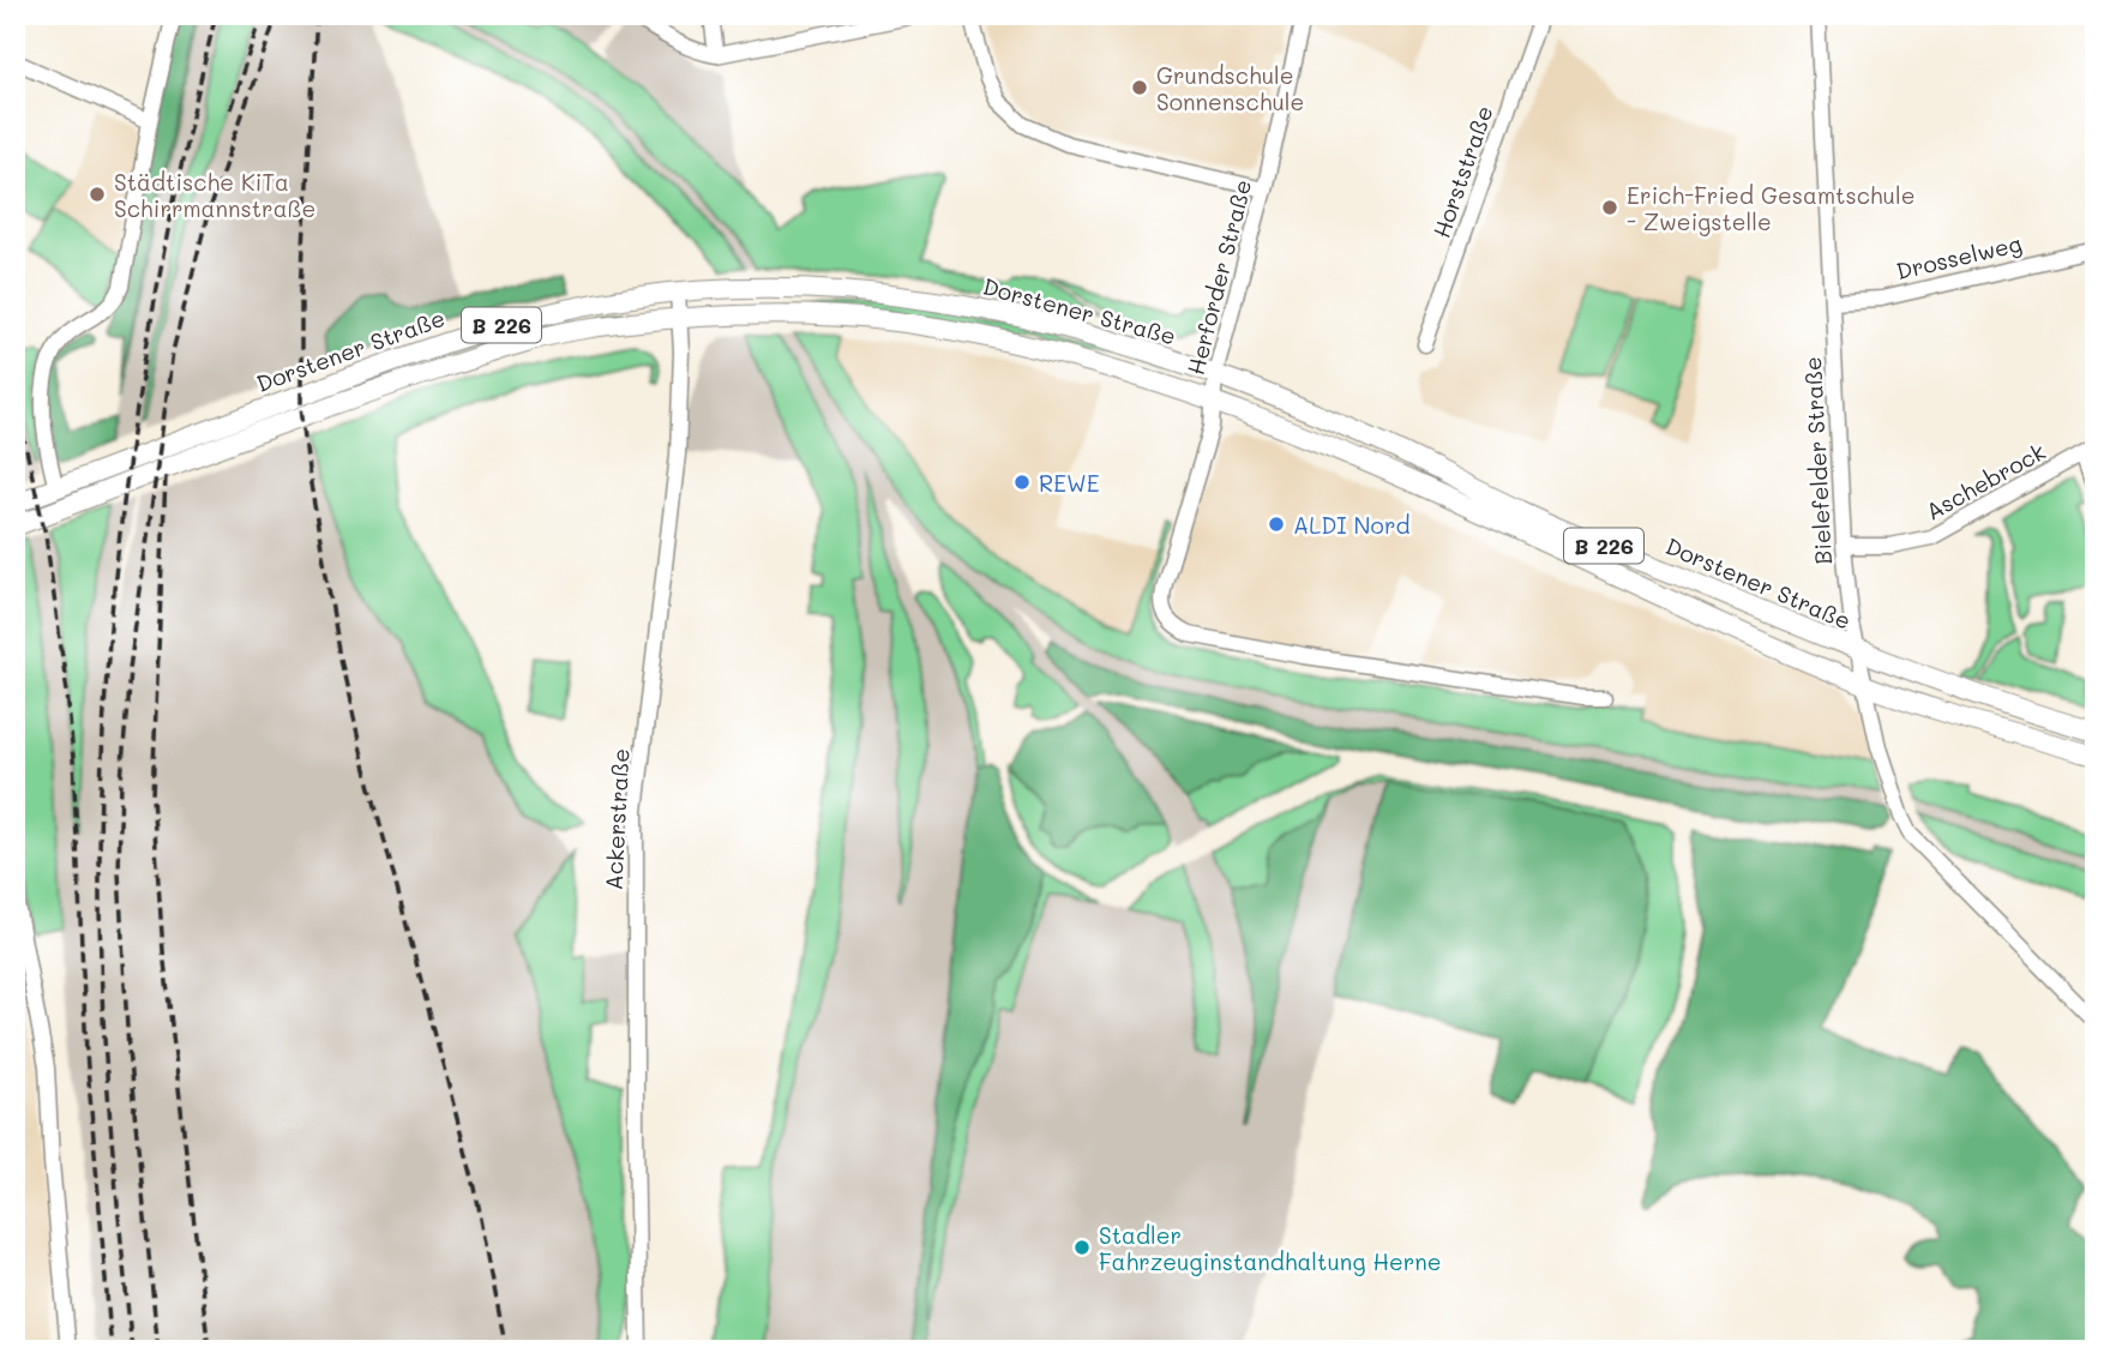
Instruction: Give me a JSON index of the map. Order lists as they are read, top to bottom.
{
  "streets": {
    "main road": ["Dorstener Straße", "B 226"],
    "street": [
      "Horststraße",
      "Drosselweg",
      "Herforder Straße",
      "Bielefelder Straße",
      "Aschebrock",
      "Ackerstraße"
    ]
  },
  "crossings": [
    ["Drosselweg", "Bielefelder Straße"],
    ["Herforder Straße", "Dorstener Straße"],
    ["Dorstener Straße", "Bielefelder Straße"],
    ["Dorstener Straße", "Ackerstraße"],
    ["Bielefelder Straße", "Aschebrock"]
  ],
  "places": [
    "Grundschule Sonnenschule",
    "Städtische KiTa Schirrmannstraße",
    "Erich-Fried Gesamtschule - Zweigstelle",
    "REWE",
    "ALDI Nord",
    "Stadler Fahrzeuginstandhaltung Herne"
  ]
}
